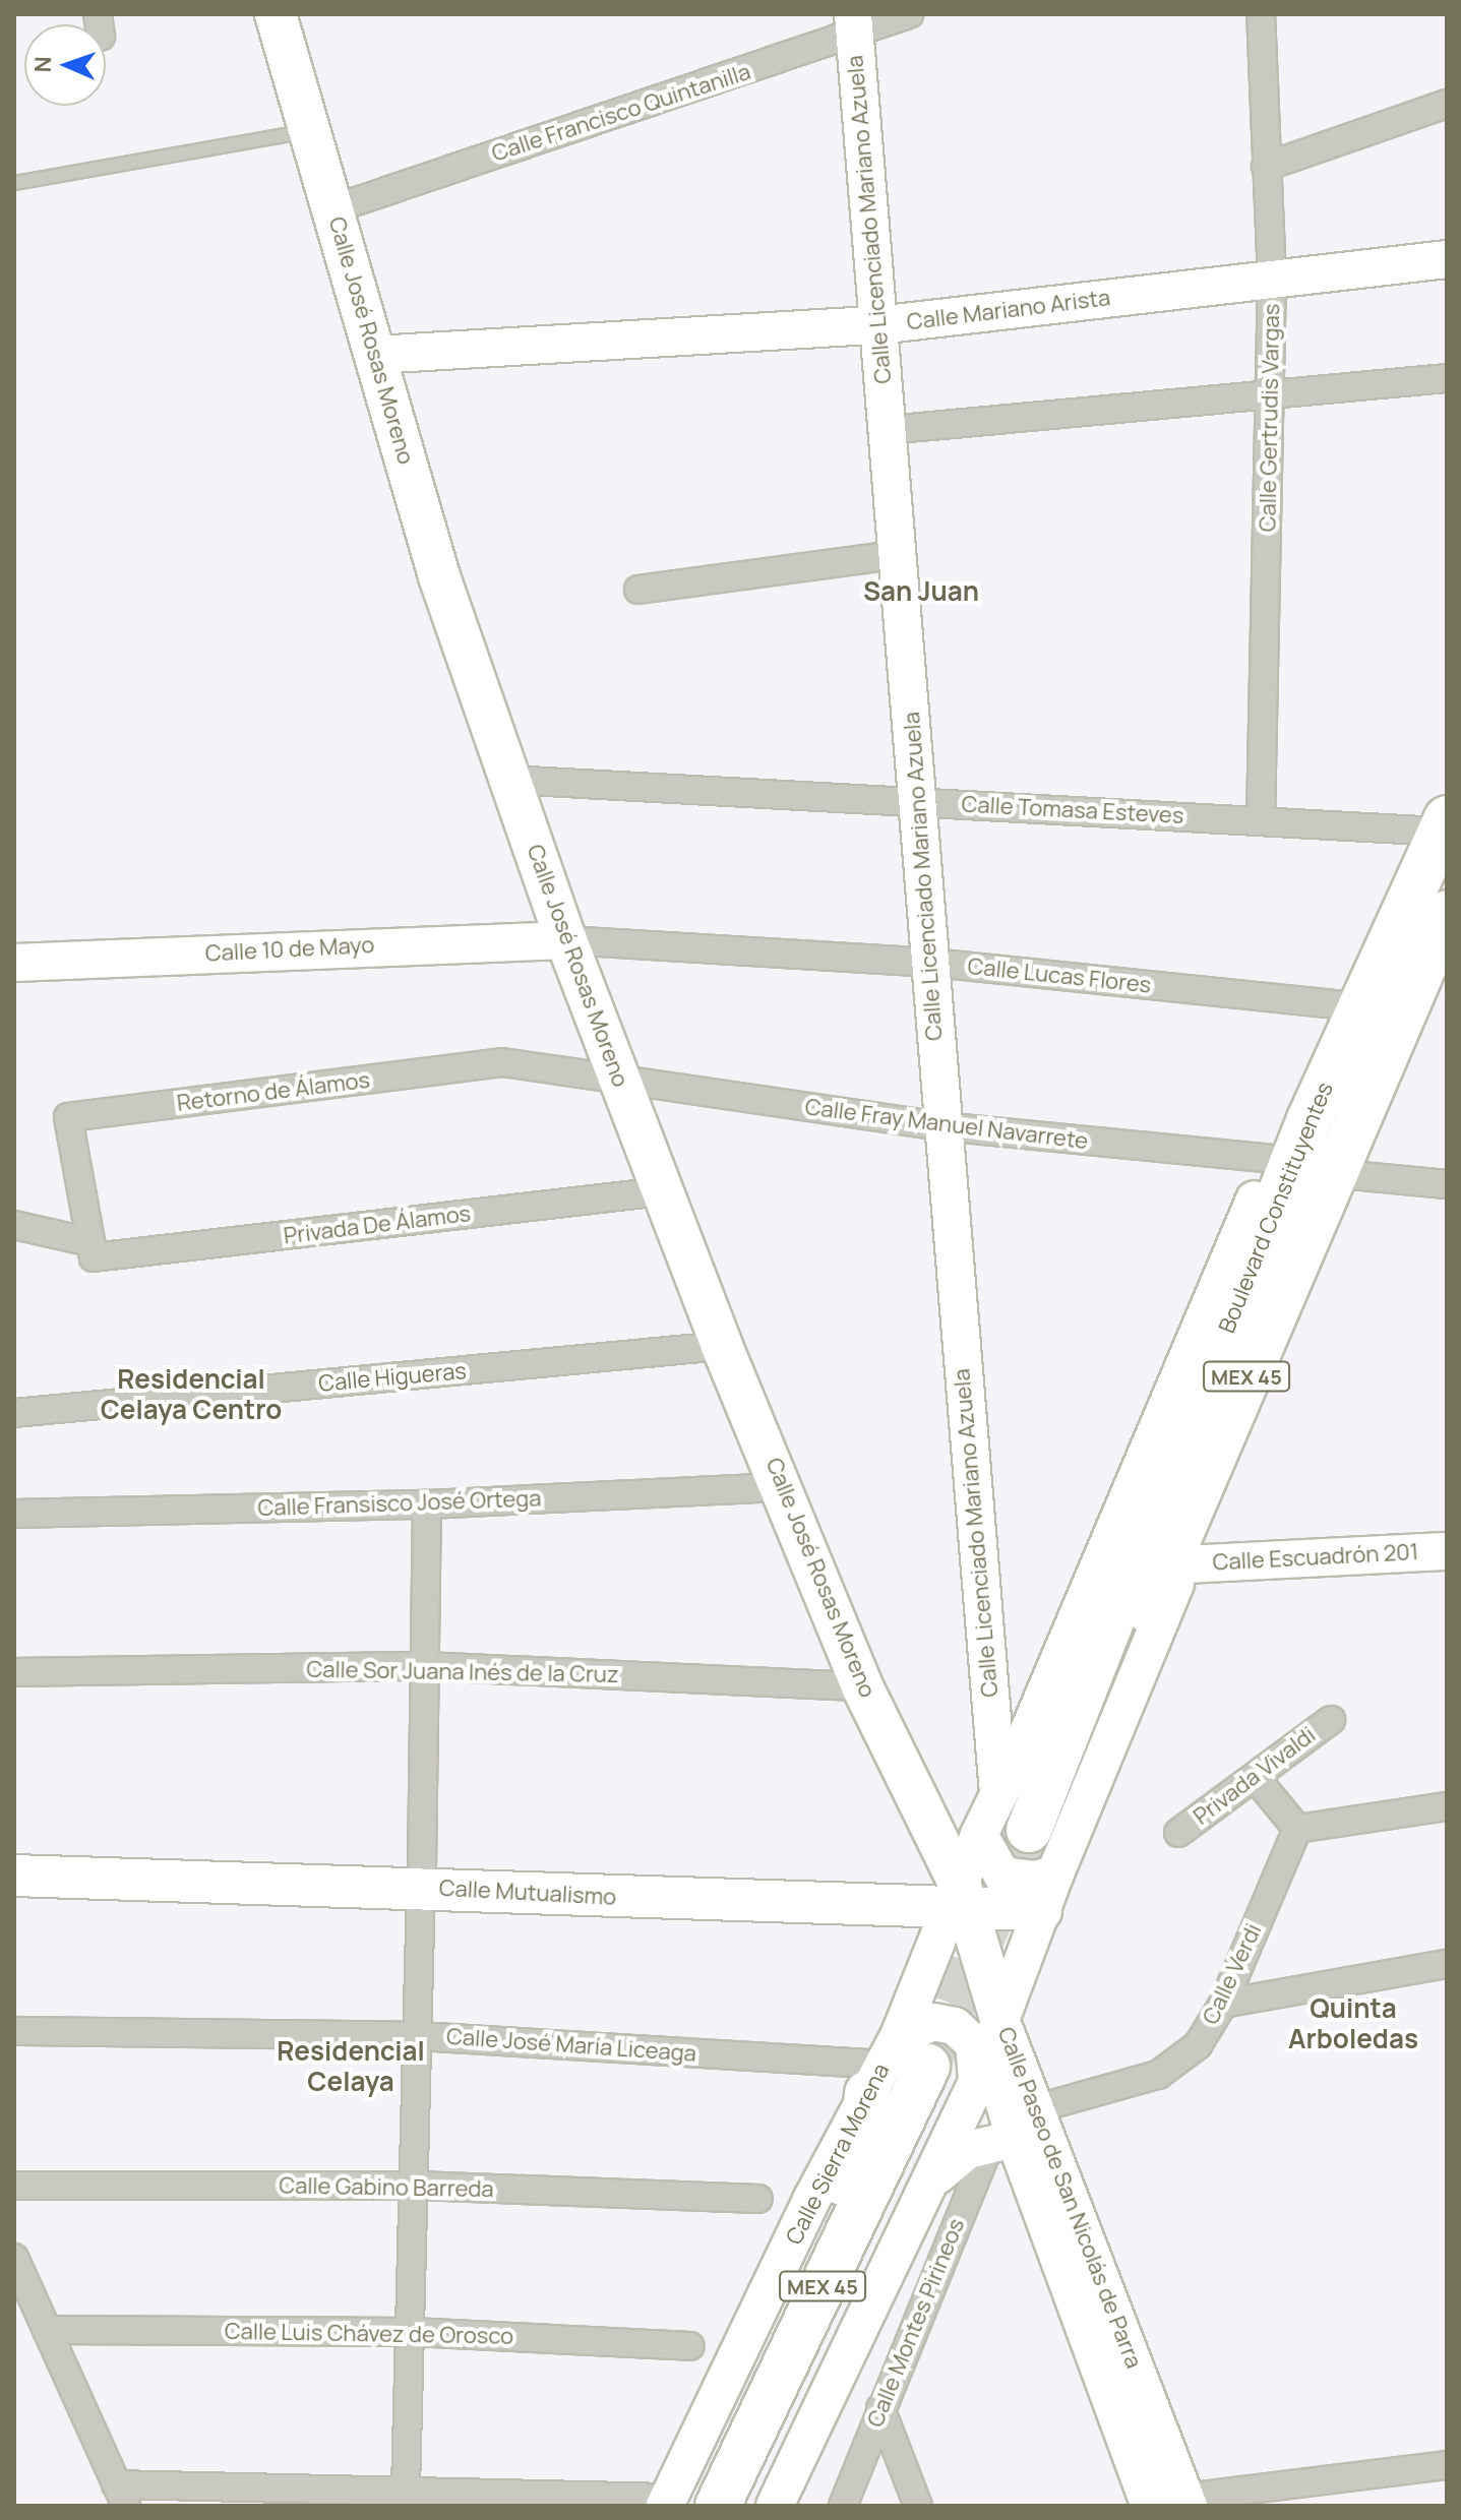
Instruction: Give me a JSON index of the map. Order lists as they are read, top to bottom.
{
  "streets": {
    "highway": ["Boulevard Constituyentes", "MEX 45"],
    "main road": ["Calle José Rosas Moreno", "Calle Mutualismo", "Calle Paseo de San Nicolás de Parra"],
    "street": [
      "Calle Francisco Quintanilla",
      "Calle Licenciado Mariano Azuela",
      "Calle Mariano Arista",
      "Calle Gertrudis Vargas",
      "Calle Tomasa Esteves",
      "Calle 10 de Mayo",
      "Calle Lucas Flores",
      "Retorno de Álamos",
      "Calle Fray Manuel Navarrete",
      "Privada De Álamos",
      "Calle Higueras",
      "Calle Fransisco José Ortega",
      "Calle Escuadrón 201",
      "Calle Sor Juana Inés de la Cruz",
      "Privada Vivaldi",
      "Calle Verdi",
      "Calle José María Liceaga",
      "Calle Sierra Morena",
      "Calle Gabino Barreda",
      "Calle Montes Pirineos",
      "Calle Luis Chávez de Orosco"
    ]
  },
  "crossings": [
    ["Calle Francisco Quintanilla", "Calle Licenciado Mariano Azuela"],
    ["Calle Francisco Quintanilla", "Calle José Rosas Moreno"],
    ["Calle Licenciado Mariano Azuela", "Calle Mariano Arista"],
    ["Calle Licenciado Mariano Azuela", "Calle Tomasa Esteves"],
    ["Calle Licenciado Mariano Azuela", "Calle Lucas Flores"],
    ["Calle Licenciado Mariano Azuela", "Calle Fray Manuel Navarrete"],
    ["Calle Licenciado Mariano Azuela", "Calle Sierra Morena"],
    ["Calle Mariano Arista", "Calle José Rosas Moreno"],
    ["Calle Mariano Arista", "Calle Gertrudis Vargas"],
    ["Calle José Rosas Moreno", "Calle Tomasa Esteves"],
    ["Calle José Rosas Moreno", "Calle 10 de Mayo"],
    ["Calle José Rosas Moreno", "Calle Lucas Flores"],
    ["Calle José Rosas Moreno", "Retorno de Álamos"],
    ["Calle José Rosas Moreno", "Calle Fray Manuel Navarrete"],
    ["Calle José Rosas Moreno", "Privada De Álamos"],
    ["Calle José Rosas Moreno", "Calle Higueras"],
    ["Calle José Rosas Moreno", "Calle Fransisco José Ortega"],
    ["Calle José Rosas Moreno", "Calle Sor Juana Inés de la Cruz"],
    ["Calle José Rosas Moreno", "Calle Mutualismo"],
    ["Calle José Rosas Moreno", "Calle Sierra Morena"],
    ["Calle José Rosas Moreno", "Calle Paseo de San Nicolás de Parra"],
    ["Calle Gertrudis Vargas", "Calle Tomasa Esteves"],
    ["Calle Tomasa Esteves", "Boulevard Constituyentes"],
    ["Calle 10 de Mayo", "Calle Lucas Flores"],
    ["Calle Lucas Flores", "Boulevard Constituyentes"],
    ["Retorno de Álamos", "Calle Fray Manuel Navarrete"],
    ["Retorno de Álamos", "Privada De Álamos"],
    ["Boulevard Constituyentes", "Calle Mutualismo"],
    ["MEX 45", "Calle José María Liceaga"],
    ["MEX 45", "Calle Sierra Morena"],
    ["MEX 45", "Calle Paseo de San Nicolás de Parra"],
    ["Calle Mutualismo", "Calle Sierra Morena"],
    ["Calle Mutualismo", "Calle Paseo de San Nicolás de Parra"],
    ["Calle Verdi", "Calle Paseo de San Nicolás de Parra"],
    ["Calle Verdi", "Calle Montes Pirineos"],
    ["Calle José María Liceaga", "Calle Sierra Morena"],
    ["Calle José María Liceaga", "Calle Paseo de San Nicolás de Parra"],
    ["Calle Sierra Morena", "Calle Paseo de San Nicolás de Parra"],
    ["Calle Paseo de San Nicolás de Parra", "Calle Montes Pirineos"]
  ],
  "districts": [
    "San Juan",
    "Residencial Celaya Centro",
    "Quinta Arboledas",
    "Residencial Celaya"
  ],
  "north": "left"
}
